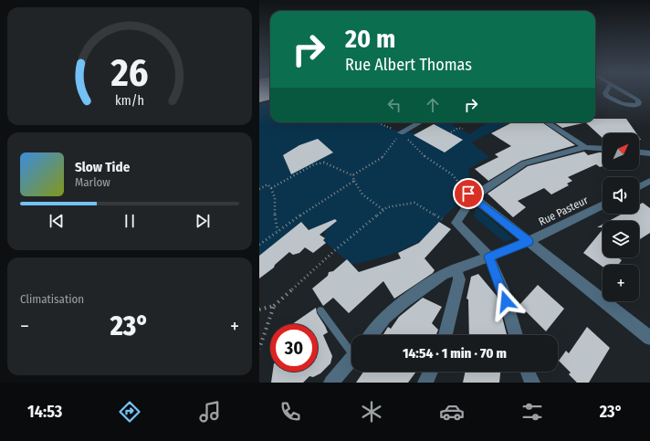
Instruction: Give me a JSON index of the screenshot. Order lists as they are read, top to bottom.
{
  "streets": {
    "street": ["Rue Pasteur"]
  },
  "north": "top right",
  "page": {
    "turn": ["20 m", "Rue Albert Thomas"],
    "map_buttons": "+",
    "song": ["Slow Tide", "Marlow"],
    "tile": "Climatisation",
    "heat": ["−", "23°", "+"],
    "limit": "30",
    "trip": "14:54 · 1 min · 70 m",
    "tabs": ["14:53", "23°"],
    "gauge": ["26", "km/h"]
  }
}
